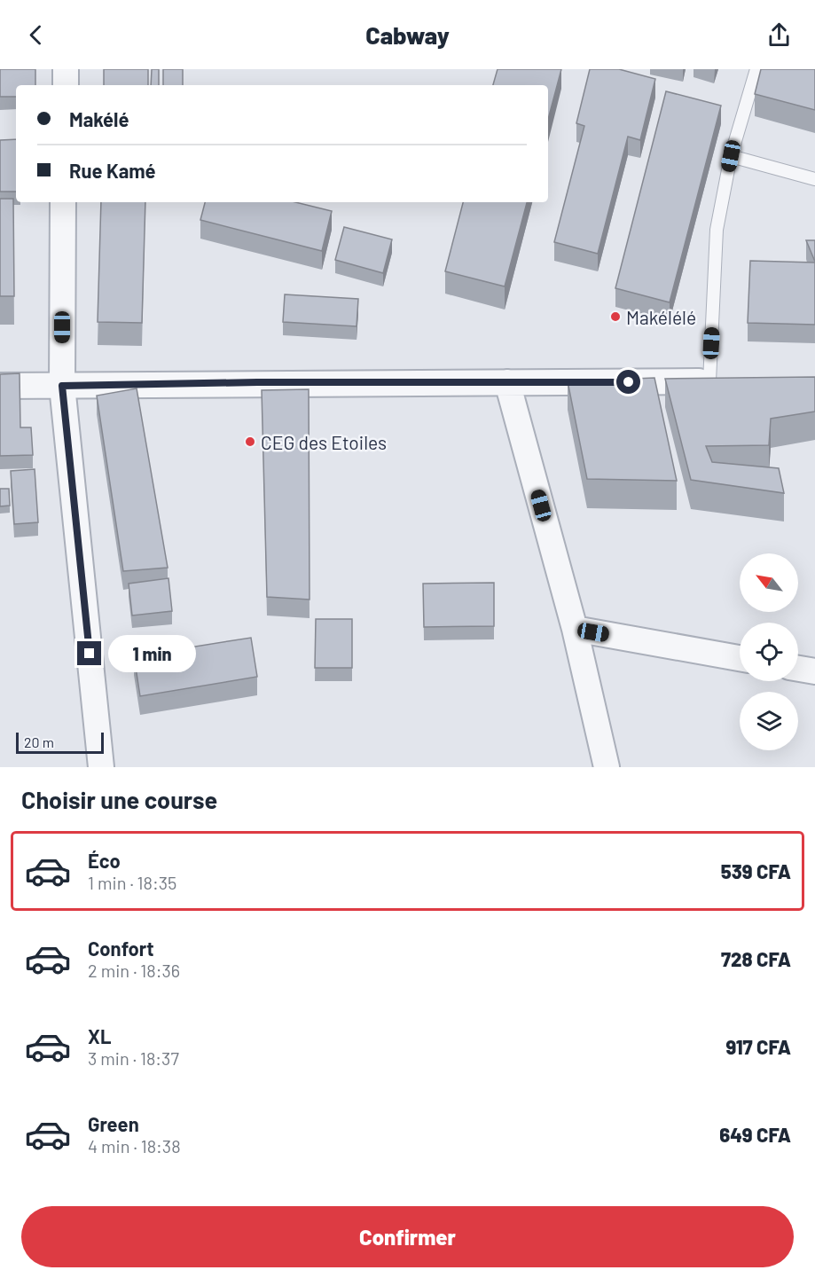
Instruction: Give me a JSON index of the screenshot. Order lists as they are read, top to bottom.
{
  "places": ["Makélélé", "CEG des Etoiles"],
  "scale_bar": "20 m",
  "north": "top left",
  "page": {
    "header": "Cabway",
    "banner": ["Makélé", "Rue Kamé"],
    "bubble": "1 min",
    "scale": "20 m",
    "heading": "Choisir une course",
    "list": [
      {
        "name": "Éco",
        "note": "1 min · 18:35",
        "value": "539 CFA"
      },
      {
        "name": "Confort",
        "note": "2 min · 18:36",
        "value": "728 CFA"
      },
      {
        "name": "XL",
        "note": "3 min · 18:37",
        "value": "917 CFA"
      },
      {
        "name": "Green",
        "note": "4 min · 18:38",
        "value": "649 CFA"
      }
    ],
    "buttons": "Confirmer"
  }
}
